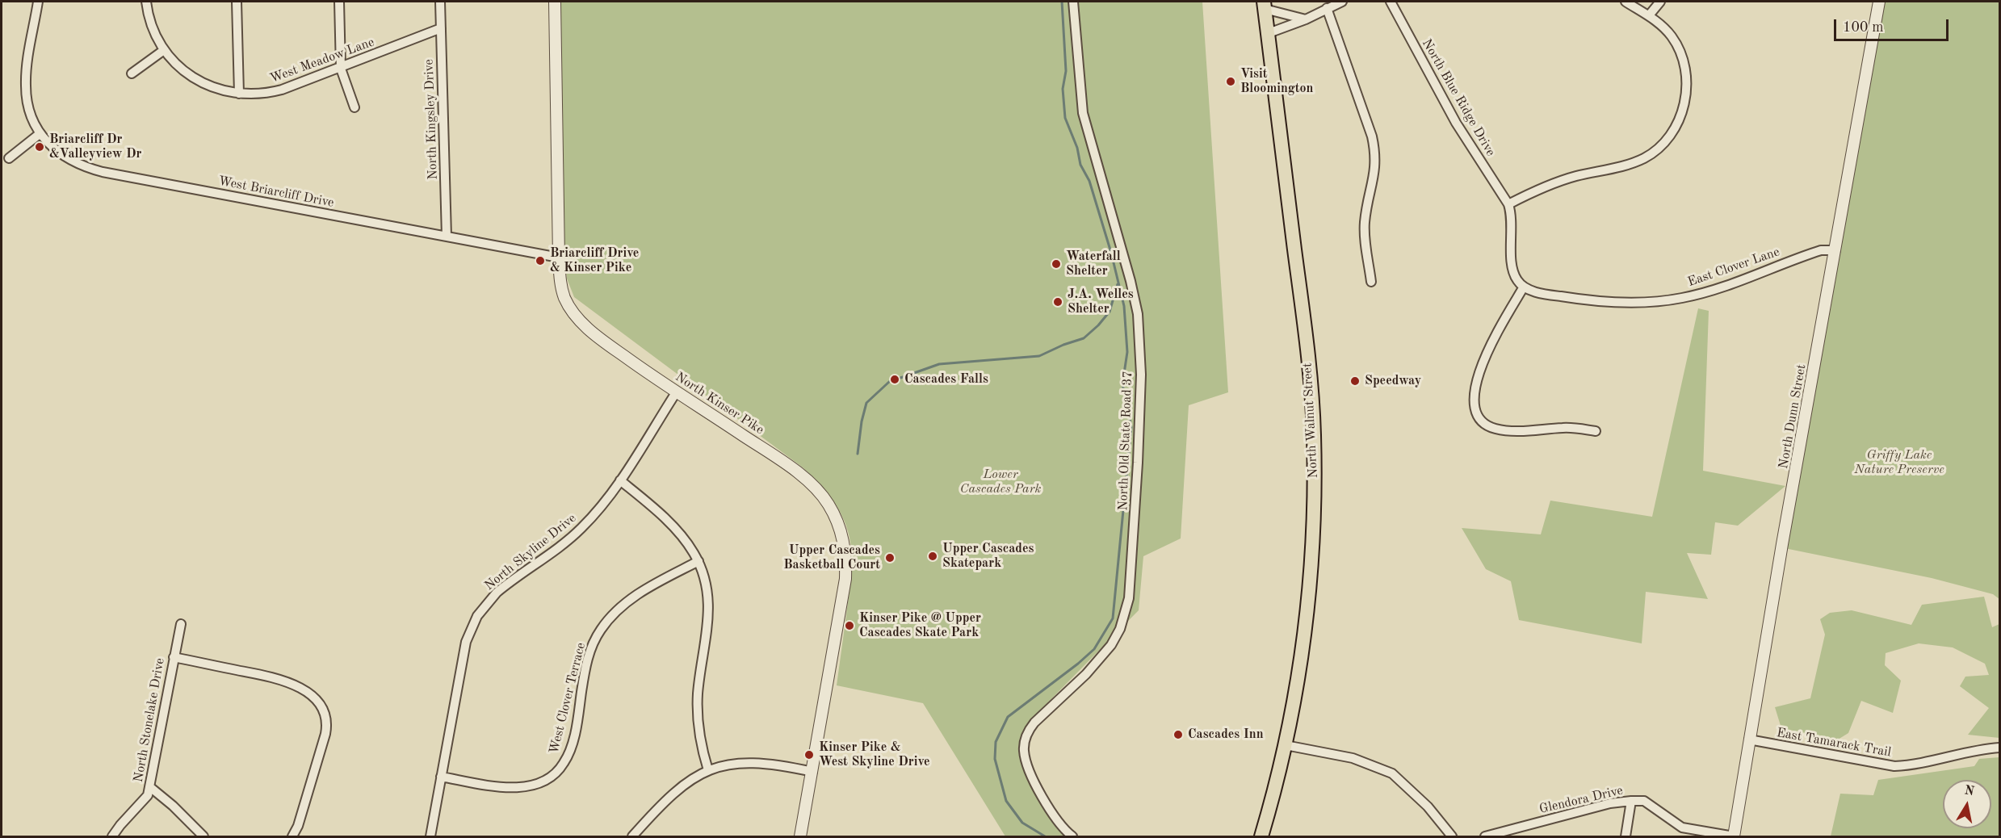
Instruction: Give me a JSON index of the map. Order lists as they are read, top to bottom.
{
  "streets": {
    "main road": ["North Walnut Street"],
    "street": [
      "West Meadow Lane",
      "North Blue Ridge Drive",
      "North Kingsley Drive",
      "West Briarcliff Drive",
      "East Clover Lane",
      "North Kinser Pike",
      "North Dunn Street",
      "North Old State Road 37",
      "North Skyline Drive",
      "West Clover Terrace",
      "North Stonelake Drive",
      "East Tamarack Trail",
      "Glendora Drive"
    ]
  },
  "crossings": [
    ["West Meadow Lane", "North Kingsley Drive"],
    ["North Kingsley Drive", "West Briarcliff Drive"],
    ["West Briarcliff Drive", "North Kinser Pike"],
    ["East Clover Lane", "North Dunn Street"],
    ["North Kinser Pike", "North Skyline Drive"],
    ["North Dunn Street", "East Tamarack Trail"],
    ["North Dunn Street", "Glendora Drive"],
    ["North Skyline Drive", "West Clover Terrace"]
  ],
  "parks": ["Griffy Lake Nature Preserve", "Lower Cascades Park"],
  "places": [
    "Visit Bloomington",
    "Briarcliff Dr &Valleyview Dr",
    "Briarcliff Drive & Kinser Pike",
    "Waterfall Shelter",
    "J.A. Welles Shelter",
    "Cascades Falls",
    "Speedway",
    "Upper Cascades Skatepark",
    "Upper Cascades Basketball Court",
    "Kinser Pike @ Upper Cascades Skate Park",
    "Cascades Inn",
    "Kinser Pike & West Skyline Drive"
  ],
  "scale_bar": "100 m",
  "north": "top"
}
